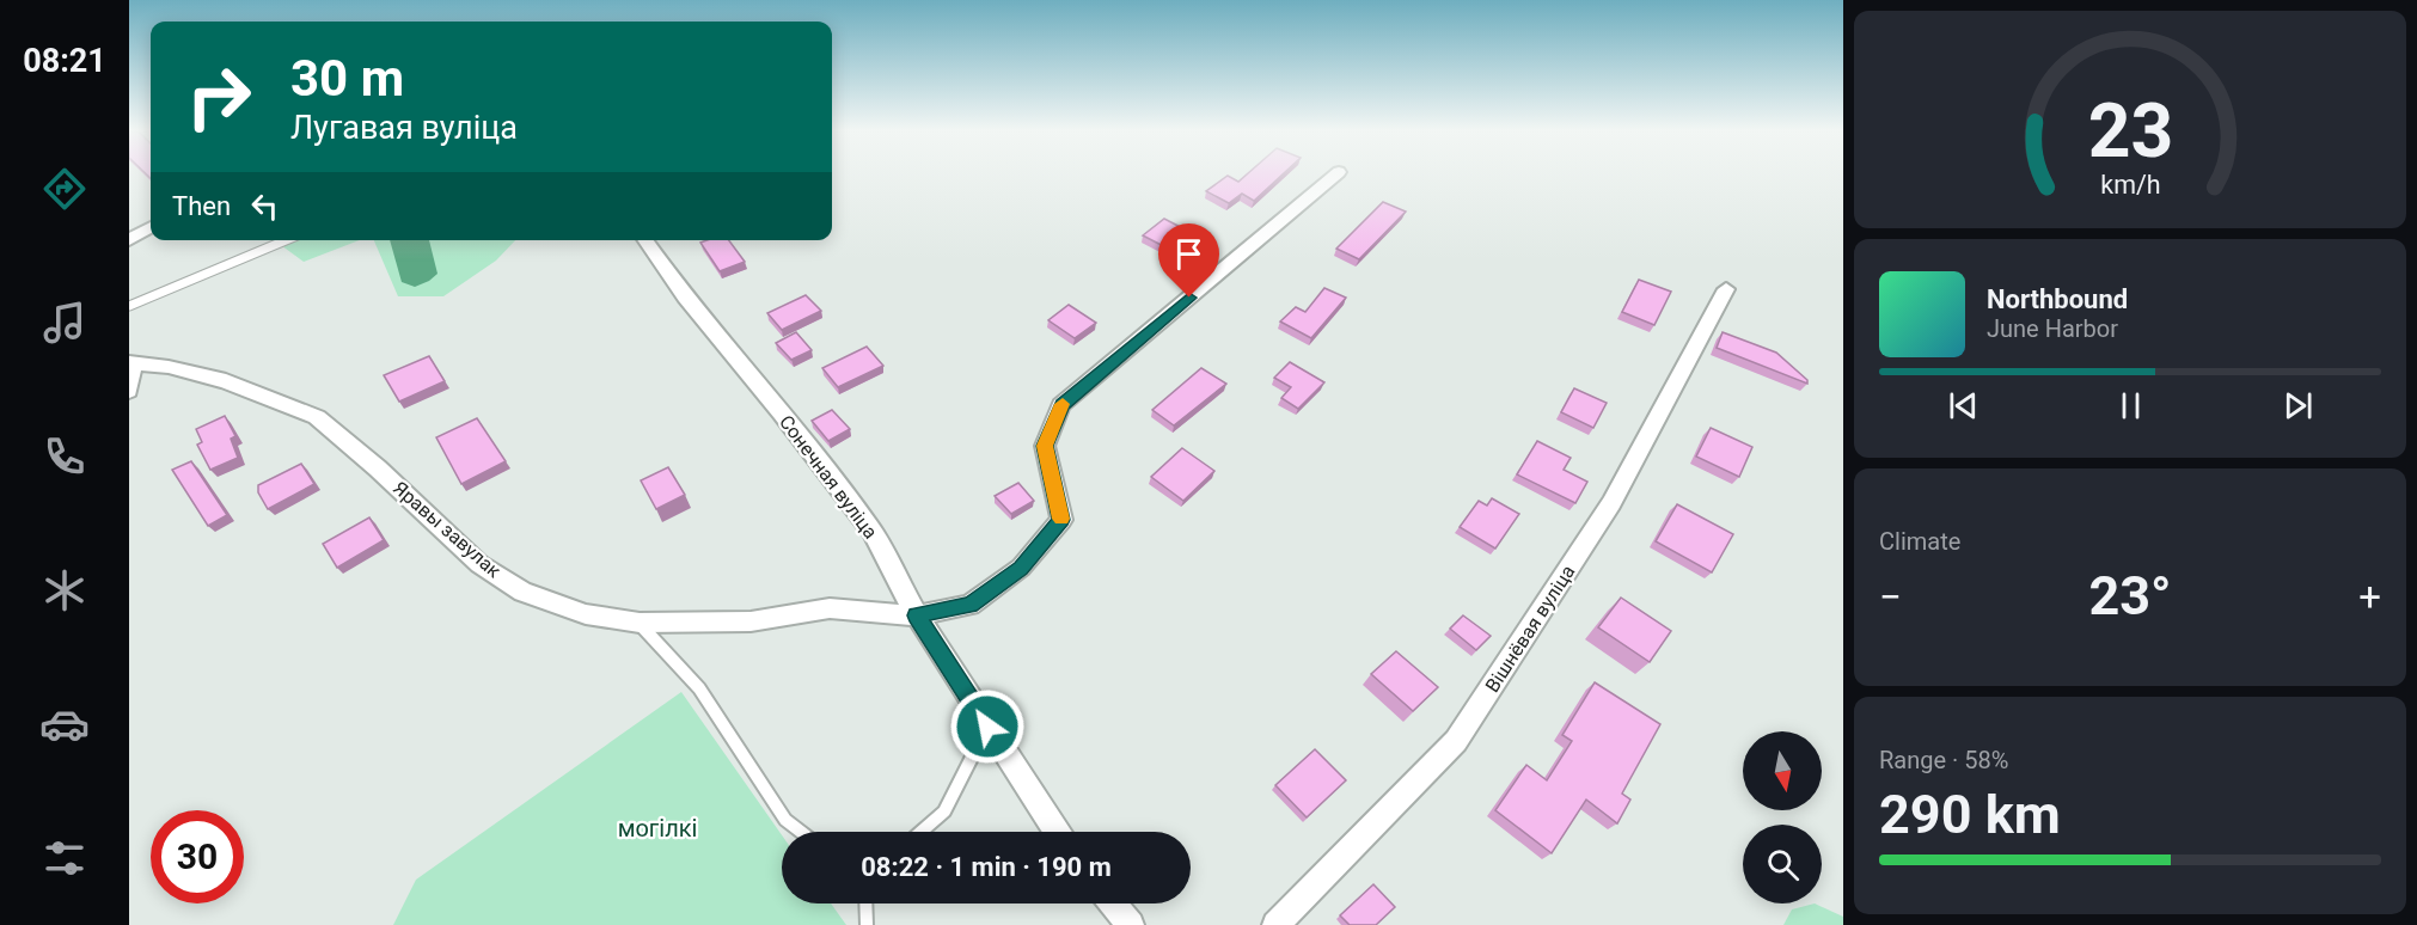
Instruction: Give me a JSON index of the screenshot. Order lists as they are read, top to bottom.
{
  "streets": {
    "street": ["Сонечная вуліца", "Яравы завулак", "Вішнёвая вуліца"]
  },
  "crossings": [
    ["Сонечная вуліца", "Яравы завулак"]
  ],
  "parks": ["могілкі"],
  "north": "bottom",
  "page": {
    "tabs": "08:21",
    "turn": ["30 m", "Лугавая вуліца"],
    "then": "Then",
    "song": ["Northbound", "June Harbor"],
    "tile": [
      "Climate",
      ["Range · 58%", "290 km"]
    ],
    "heat": ["−", "23°", "+"],
    "limit": "30",
    "trip": "08:22 · 1 min · 190 m",
    "gauge": ["23", "km/h"]
  }
}
